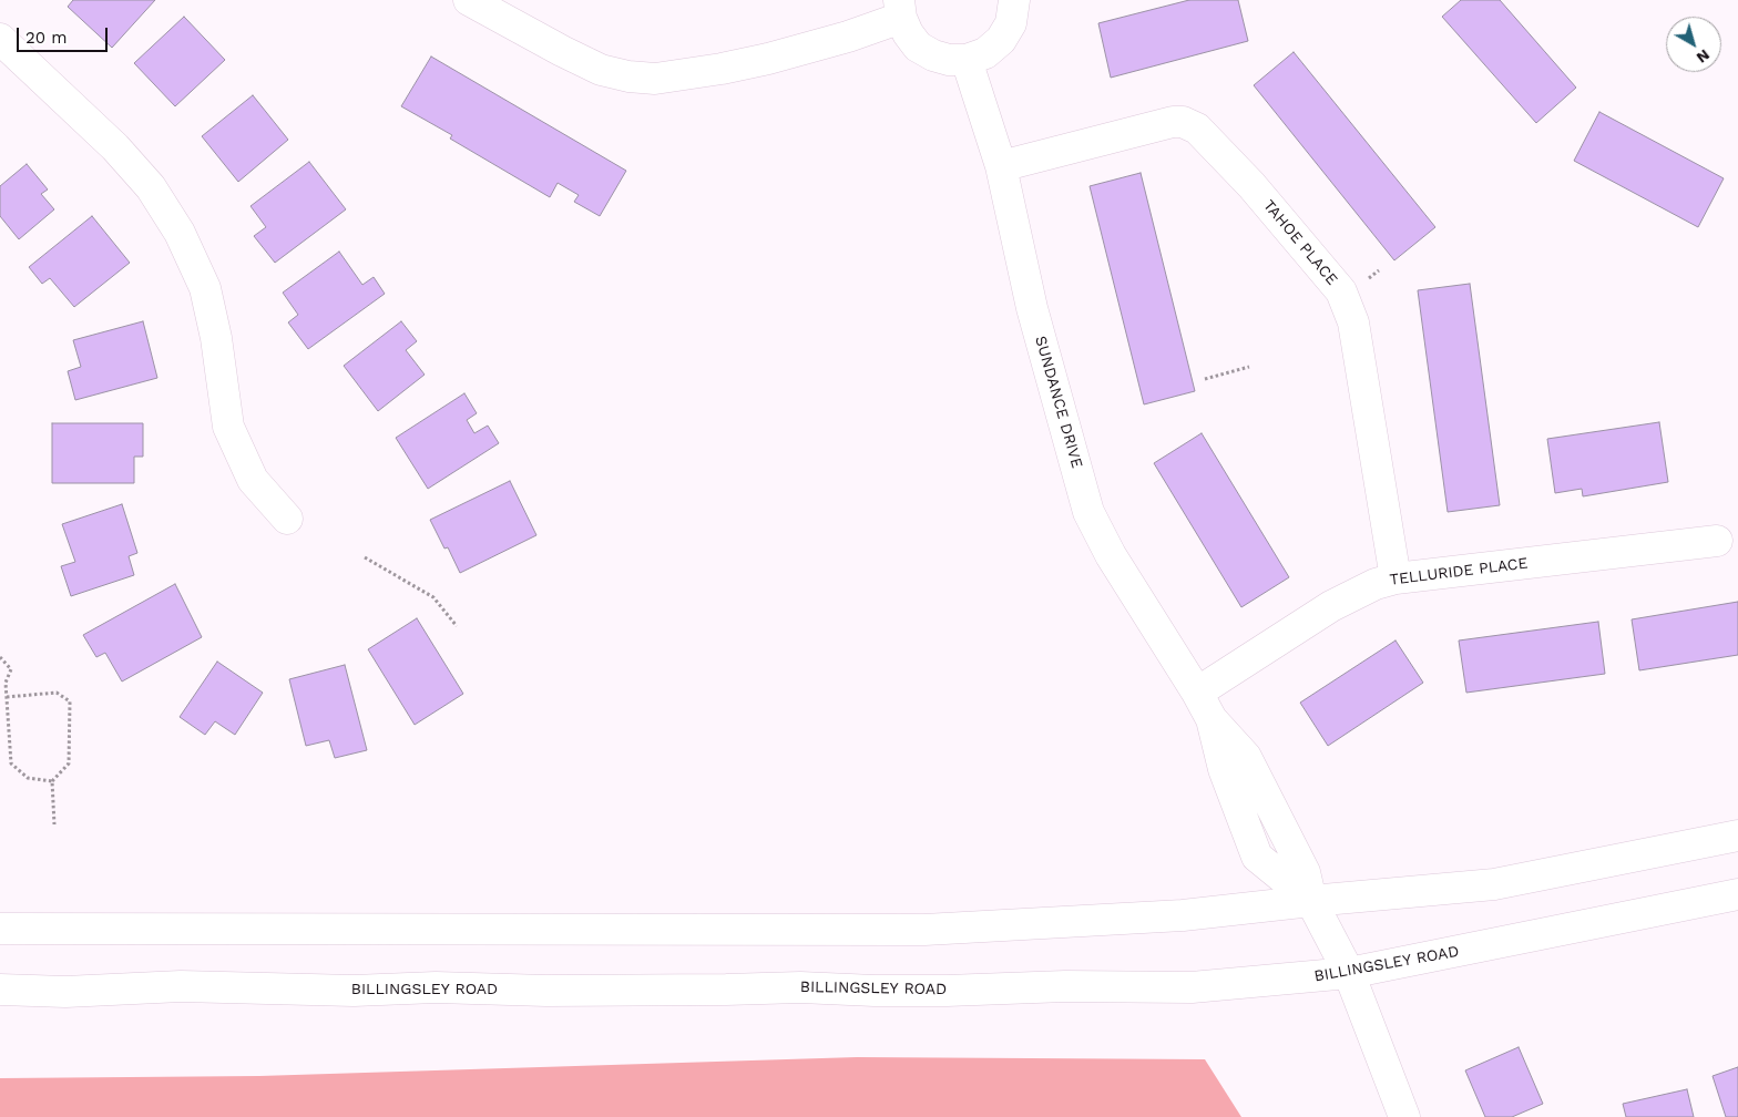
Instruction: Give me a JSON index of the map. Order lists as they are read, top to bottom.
{
  "streets": {
    "street": [
      "TAHOE PLACE",
      "SUNDANCE DRIVE",
      "TELLURIDE PLACE",
      "BILLINGSLEY ROAD"
    ]
  },
  "crossings": [
    ["TAHOE PLACE", "SUNDANCE DRIVE"],
    ["TAHOE PLACE", "TELLURIDE PLACE"],
    ["SUNDANCE DRIVE", "TELLURIDE PLACE"],
    ["SUNDANCE DRIVE", "BILLINGSLEY ROAD"]
  ],
  "scale_bar": "20 m",
  "north": "bottom right"
}
